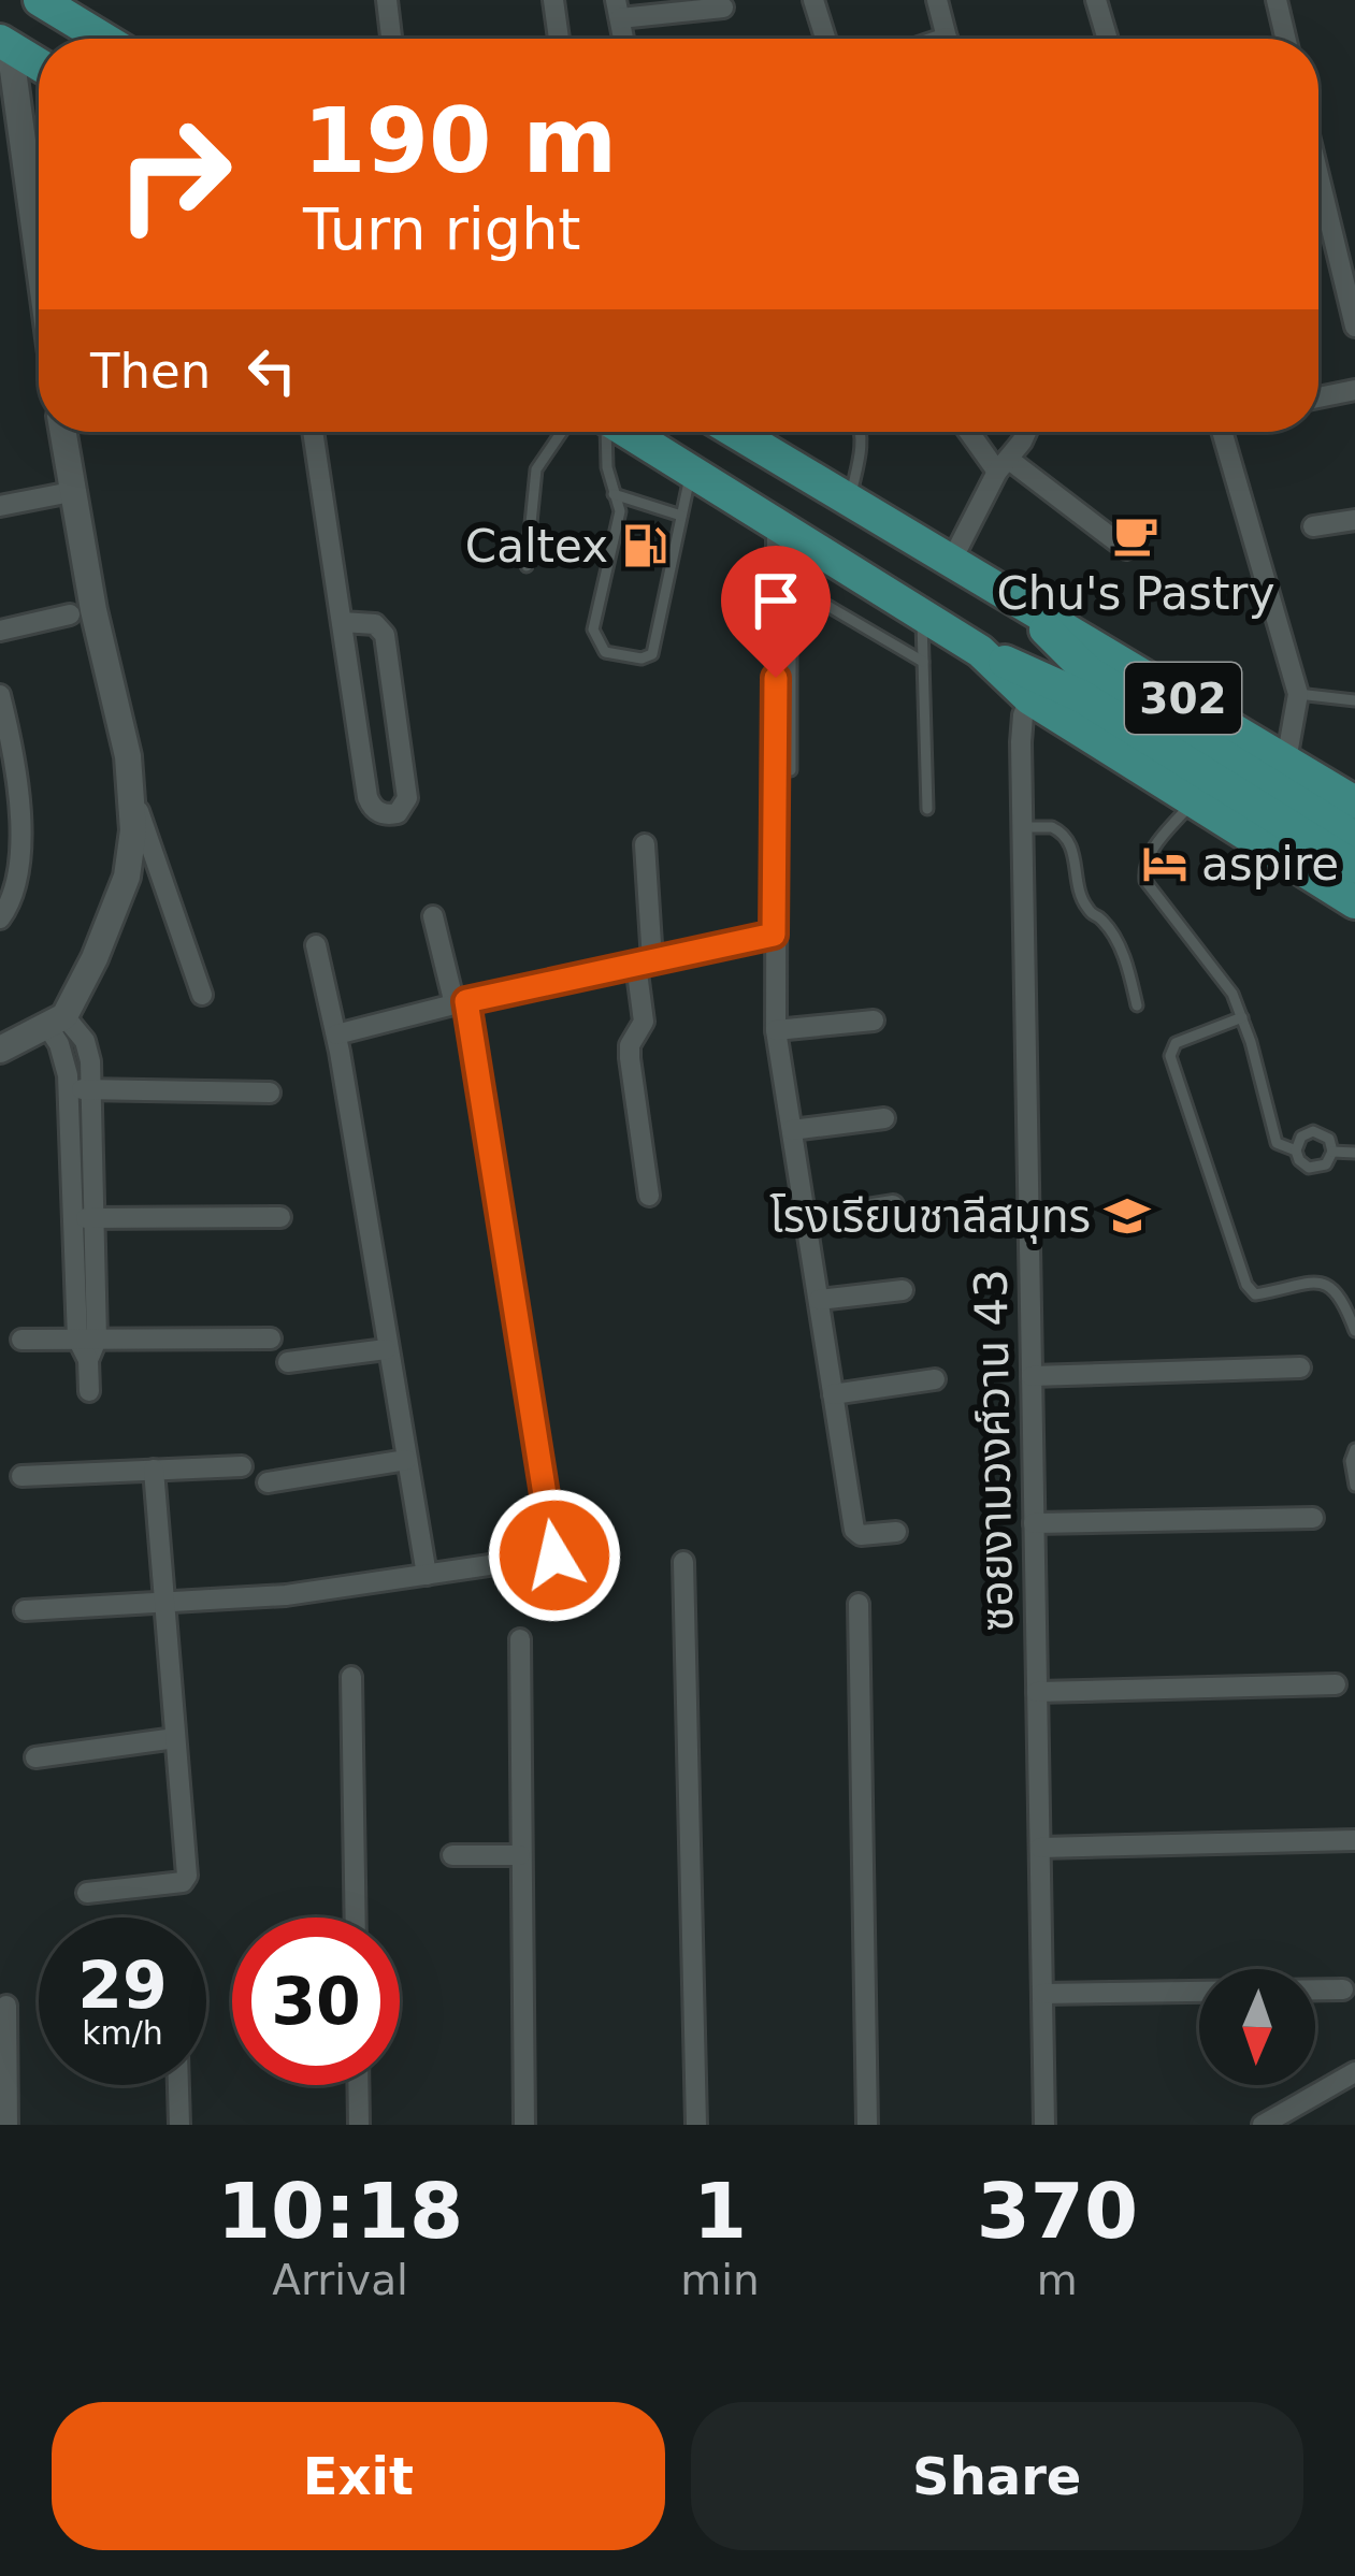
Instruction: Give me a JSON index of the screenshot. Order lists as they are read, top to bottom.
{
  "streets": {
    "main road": ["302"],
    "street": ["ซอยงามวงศ์วาน 43"]
  },
  "crossings": [
    ["302", "ซอยงามวงศ์วาน 43"]
  ],
  "places": {
    "cafe": ["Chu's Pastry"],
    "fuel station": ["Caltex"],
    "hotel": ["aspire"],
    "school or university": ["โรงเรียนชาลีสมุทร"]
  },
  "north": "bottom",
  "page": {
    "turn": ["190 m", "Turn right"],
    "then": "Then",
    "speed": "29 km/h",
    "limit": "30",
    "eta": [
      "10:18",
      "Arrival",
      "1",
      "min",
      "370",
      "m"
    ],
    "buttons": ["Exit", "Share"]
  }
}
